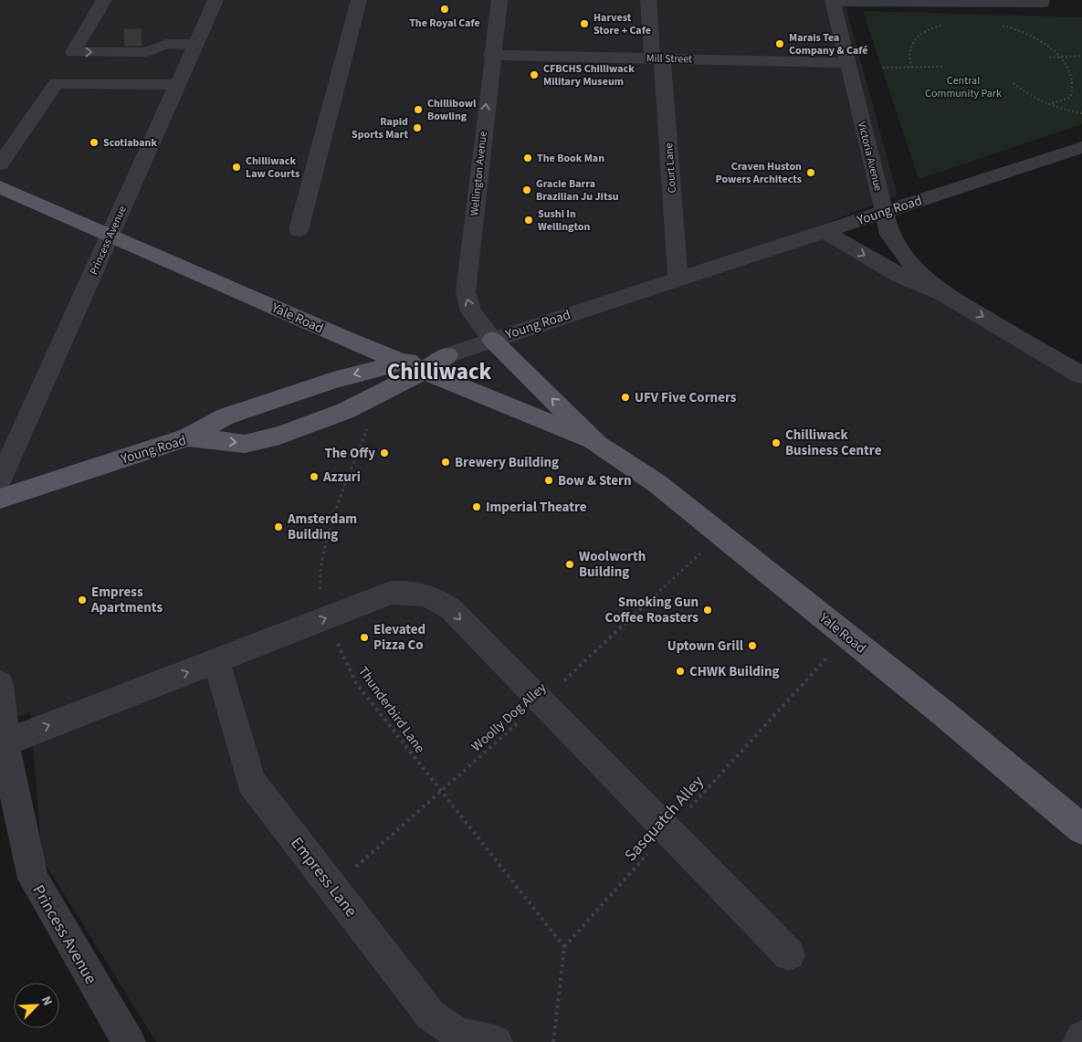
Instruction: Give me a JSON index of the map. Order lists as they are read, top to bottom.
{
  "streets": {
    "main road": ["Young Road", "Yale Road"],
    "street": [
      "Mill Street",
      "Victoria Avenue",
      "Court Lane",
      "Wellington Avenue",
      "Princess Avenue",
      "Empress Lane"
    ],
    "path": ["Thunderbird Lane", "Woolly Dog Alley", "Sasquatch Alley"]
  },
  "crossings": [
    ["Mill Street", "Victoria Avenue"],
    ["Mill Street", "Court Lane"],
    ["Mill Street", "Wellington Avenue"],
    ["Victoria Avenue", "Young Road"],
    ["Court Lane", "Young Road"],
    ["Wellington Avenue", "Young Road"],
    ["Wellington Avenue", "Yale Road"],
    ["Young Road", "Yale Road"],
    ["Princess Avenue", "Yale Road"],
    ["Yale Road", "Sasquatch Alley"],
    ["Thunderbird Lane", "Woolly Dog Alley"],
    ["Thunderbird Lane", "Sasquatch Alley"],
    ["Woolly Dog Alley", "Empress Lane"]
  ],
  "one_way": ["Victoria Avenue"],
  "districts": ["Chilliwack"],
  "parks": ["Central Community Park"],
  "places": [
    "The Royal Cafe",
    "Harvest Store + Cafe",
    "Marais Tea Company & Café",
    "CFBCHS Chilliwack Military Museum",
    "Chillibowl Bowling",
    "Rapid Sports Mart",
    "Scotiabank",
    "The Book Man",
    "Chilliwack Law Courts",
    "Craven Huston Powers Architects",
    "Gracie Barra Brazilian Ju Jitsu",
    "Sushi In Wellington",
    "UFV Five Corners",
    "Chilliwack Business Centre",
    "The Offy",
    "Brewery Building",
    "Azzuri",
    "Bow & Stern",
    "Imperial Theatre",
    "Amsterdam Building",
    "Woolworth Building",
    "Empress Apartments",
    "Smoking Gun Coffee Roasters",
    "Elevated Pizza Co",
    "Uptown Grill",
    "CHWK Building"
  ],
  "north": "top right"
}
